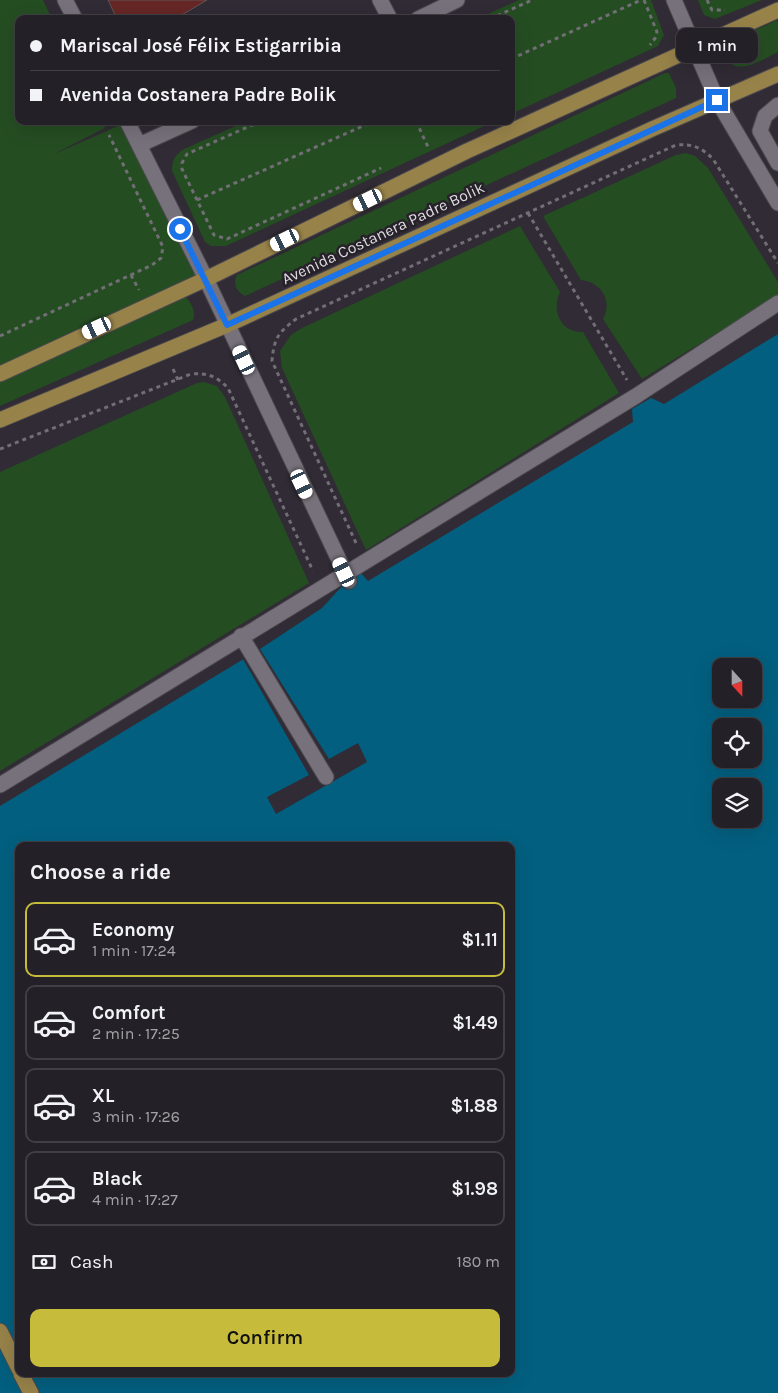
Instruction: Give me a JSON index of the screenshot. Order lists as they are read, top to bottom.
{
  "streets": {
    "main road": ["Avenida Costanera Padre Bolik"]
  },
  "north": "bottom",
  "page": {
    "banner": ["Mariscal José Félix Estigarribia", "Avenida Costanera Padre Bolik"],
    "bubble": "1 min",
    "heading": "Choose a ride",
    "list": [
      {
        "name": "Economy",
        "note": "1 min · 17:24",
        "value": "$1.11"
      },
      {
        "name": "Comfort",
        "note": "2 min · 17:25",
        "value": "$1.49"
      },
      {
        "name": "XL",
        "note": "3 min · 17:26",
        "value": "$1.88"
      },
      {
        "name": "Black",
        "note": "4 min · 17:27",
        "value": "$1.98"
      }
    ],
    "pay": ["Cash", "180 m"],
    "buttons": "Confirm"
  }
}
